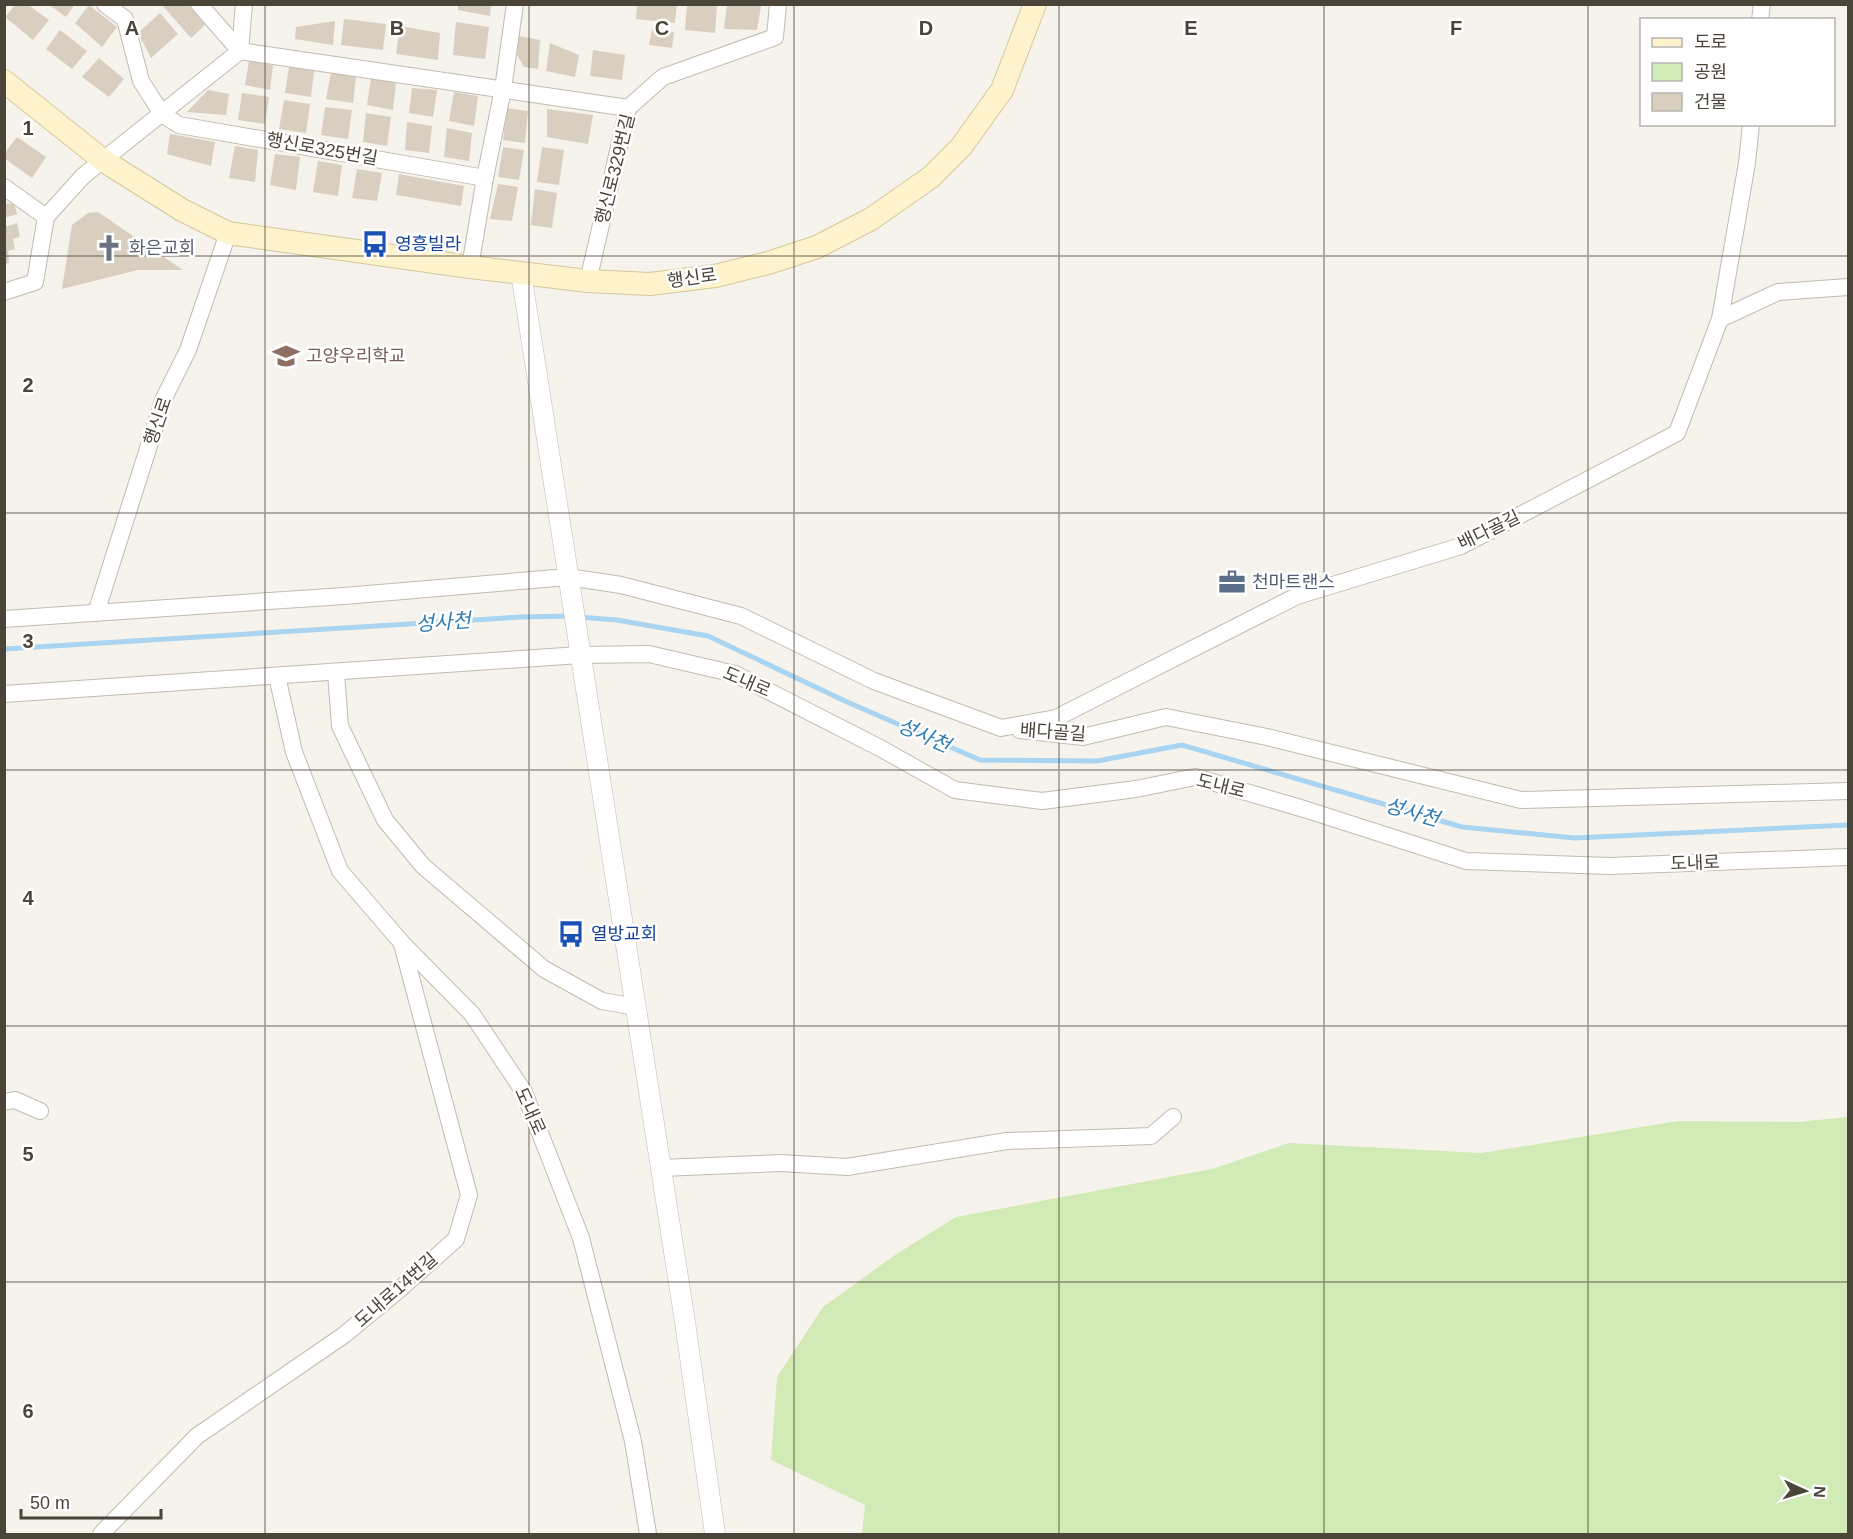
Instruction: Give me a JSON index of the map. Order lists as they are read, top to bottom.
{
  "streets": {
    "main road": ["행신로"],
    "street": [
      "행신로325번길",
      "행신로329번길",
      "배다골길",
      "도내로",
      "도내로14번길"
    ]
  },
  "crossings": [
    ["행신로329번길", "행신로"],
    ["행신로", "배다골길"],
    ["도내로", "도내로14번길"]
  ],
  "water": ["성사천"],
  "places": {
    "bus stop": ["영흥빌라", "열방교회"],
    "church": ["화은교회"],
    "school or university": ["고양우리학교"],
    "office": ["천마트랜스"]
  },
  "legend": ["도로", "공원", "건물"],
  "scale_bar": "50 m",
  "north": "right",
  "grid": {
    "columns": [
      "A",
      "B",
      "C",
      "D",
      "E",
      "F"
    ],
    "rows": [
      "1",
      "2",
      "3",
      "4",
      "5",
      "6"
    ]
  }
}
